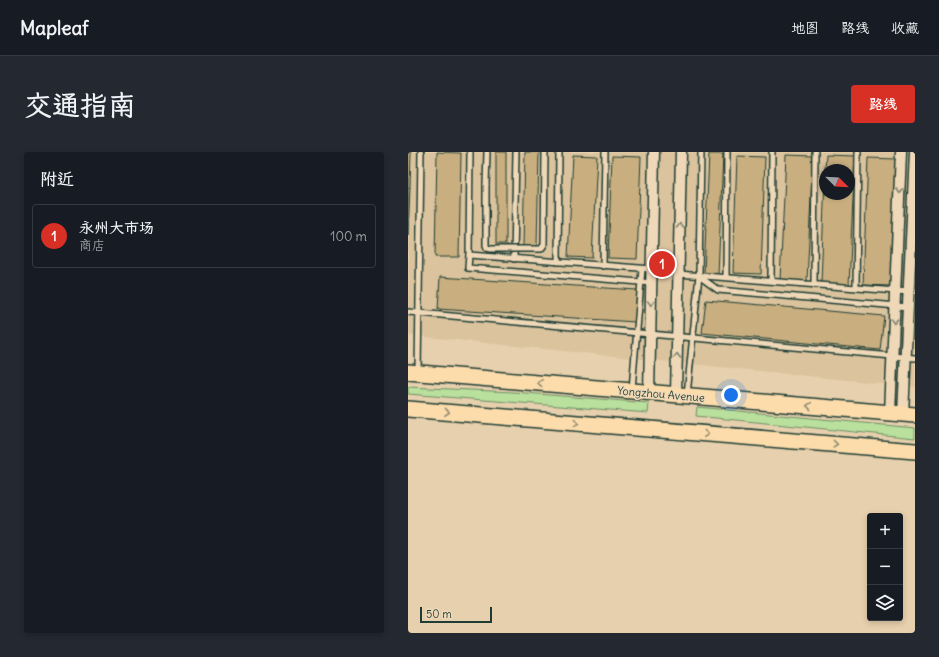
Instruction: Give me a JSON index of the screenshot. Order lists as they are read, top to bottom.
{
  "streets": {
    "main road": ["Yongzhou Avenue"]
  },
  "scale_bar": "50 m",
  "north": "bottom right",
  "page": {
    "header": "Mapleaf",
    "nav": ["地图", "路线", "收藏"],
    "buttons": "路线",
    "title": "交通指南",
    "heading": "附近",
    "list": [
      {
        "mark": "1",
        "name": "永州大市场",
        "note": "商店",
        "value": "100 m"
      }
    ],
    "pins": "1",
    "map_buttons": ["+", "−"],
    "scale": "50 m"
  }
}
